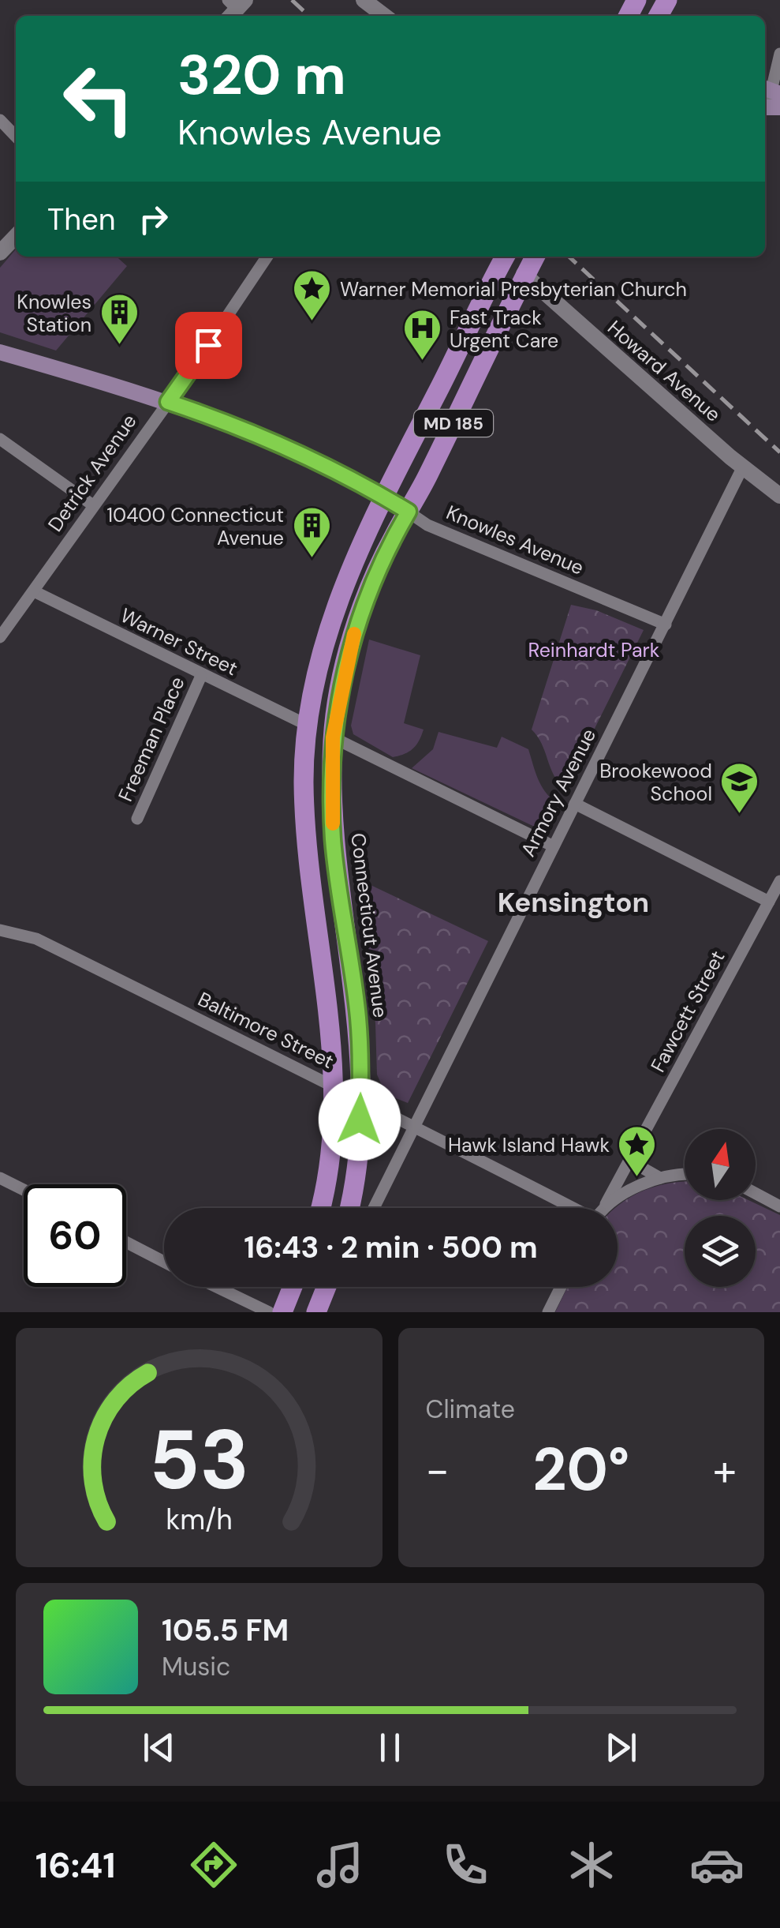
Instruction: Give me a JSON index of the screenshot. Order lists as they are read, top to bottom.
{
  "streets": {
    "main road": ["MD 185", "Knowles Avenue", "Connecticut Avenue"],
    "street": [
      "Howard Avenue",
      "Detrick Avenue",
      "Warner Street",
      "Freeman Place",
      "Armory Avenue",
      "Fawcett Street",
      "Baltimore Street"
    ]
  },
  "crossings": [
    ["Howard Avenue", "MD 185"],
    ["Howard Avenue", "Armory Avenue"],
    ["Howard Avenue", "Connecticut Avenue"],
    ["MD 185", "Knowles Avenue"],
    ["MD 185", "Warner Street"],
    ["MD 185", "Connecticut Avenue"],
    ["MD 185", "Baltimore Street"],
    ["Detrick Avenue", "Knowles Avenue"],
    ["Detrick Avenue", "Warner Street"],
    ["Knowles Avenue", "Armory Avenue"],
    ["Knowles Avenue", "Connecticut Avenue"],
    ["Warner Street", "Freeman Place"],
    ["Armory Avenue", "Baltimore Street"],
    ["Connecticut Avenue", "Baltimore Street"]
  ],
  "districts": ["Kensington"],
  "parks": ["Reinhardt Park"],
  "places": {
    "place": ["Warner Memorial Presbyterian Church", "Hawk Island Hawk"],
    "building": ["Knowles Station", "10400 Connecticut Avenue"],
    "hospital": ["Fast Track Urgent Care"],
    "school or university": ["Brookewood School"]
  },
  "north": "top",
  "page": {
    "turn": ["320 m", "Knowles Avenue"],
    "then": "Then",
    "limit": "60",
    "trip": "16:43 · 2 min · 500 m",
    "tile": "Climate",
    "heat": ["−", "20°", "+"],
    "song": ["105.5 FM", "Music"],
    "tabs": "16:41",
    "gauge": ["53", "km/h"]
  }
}
